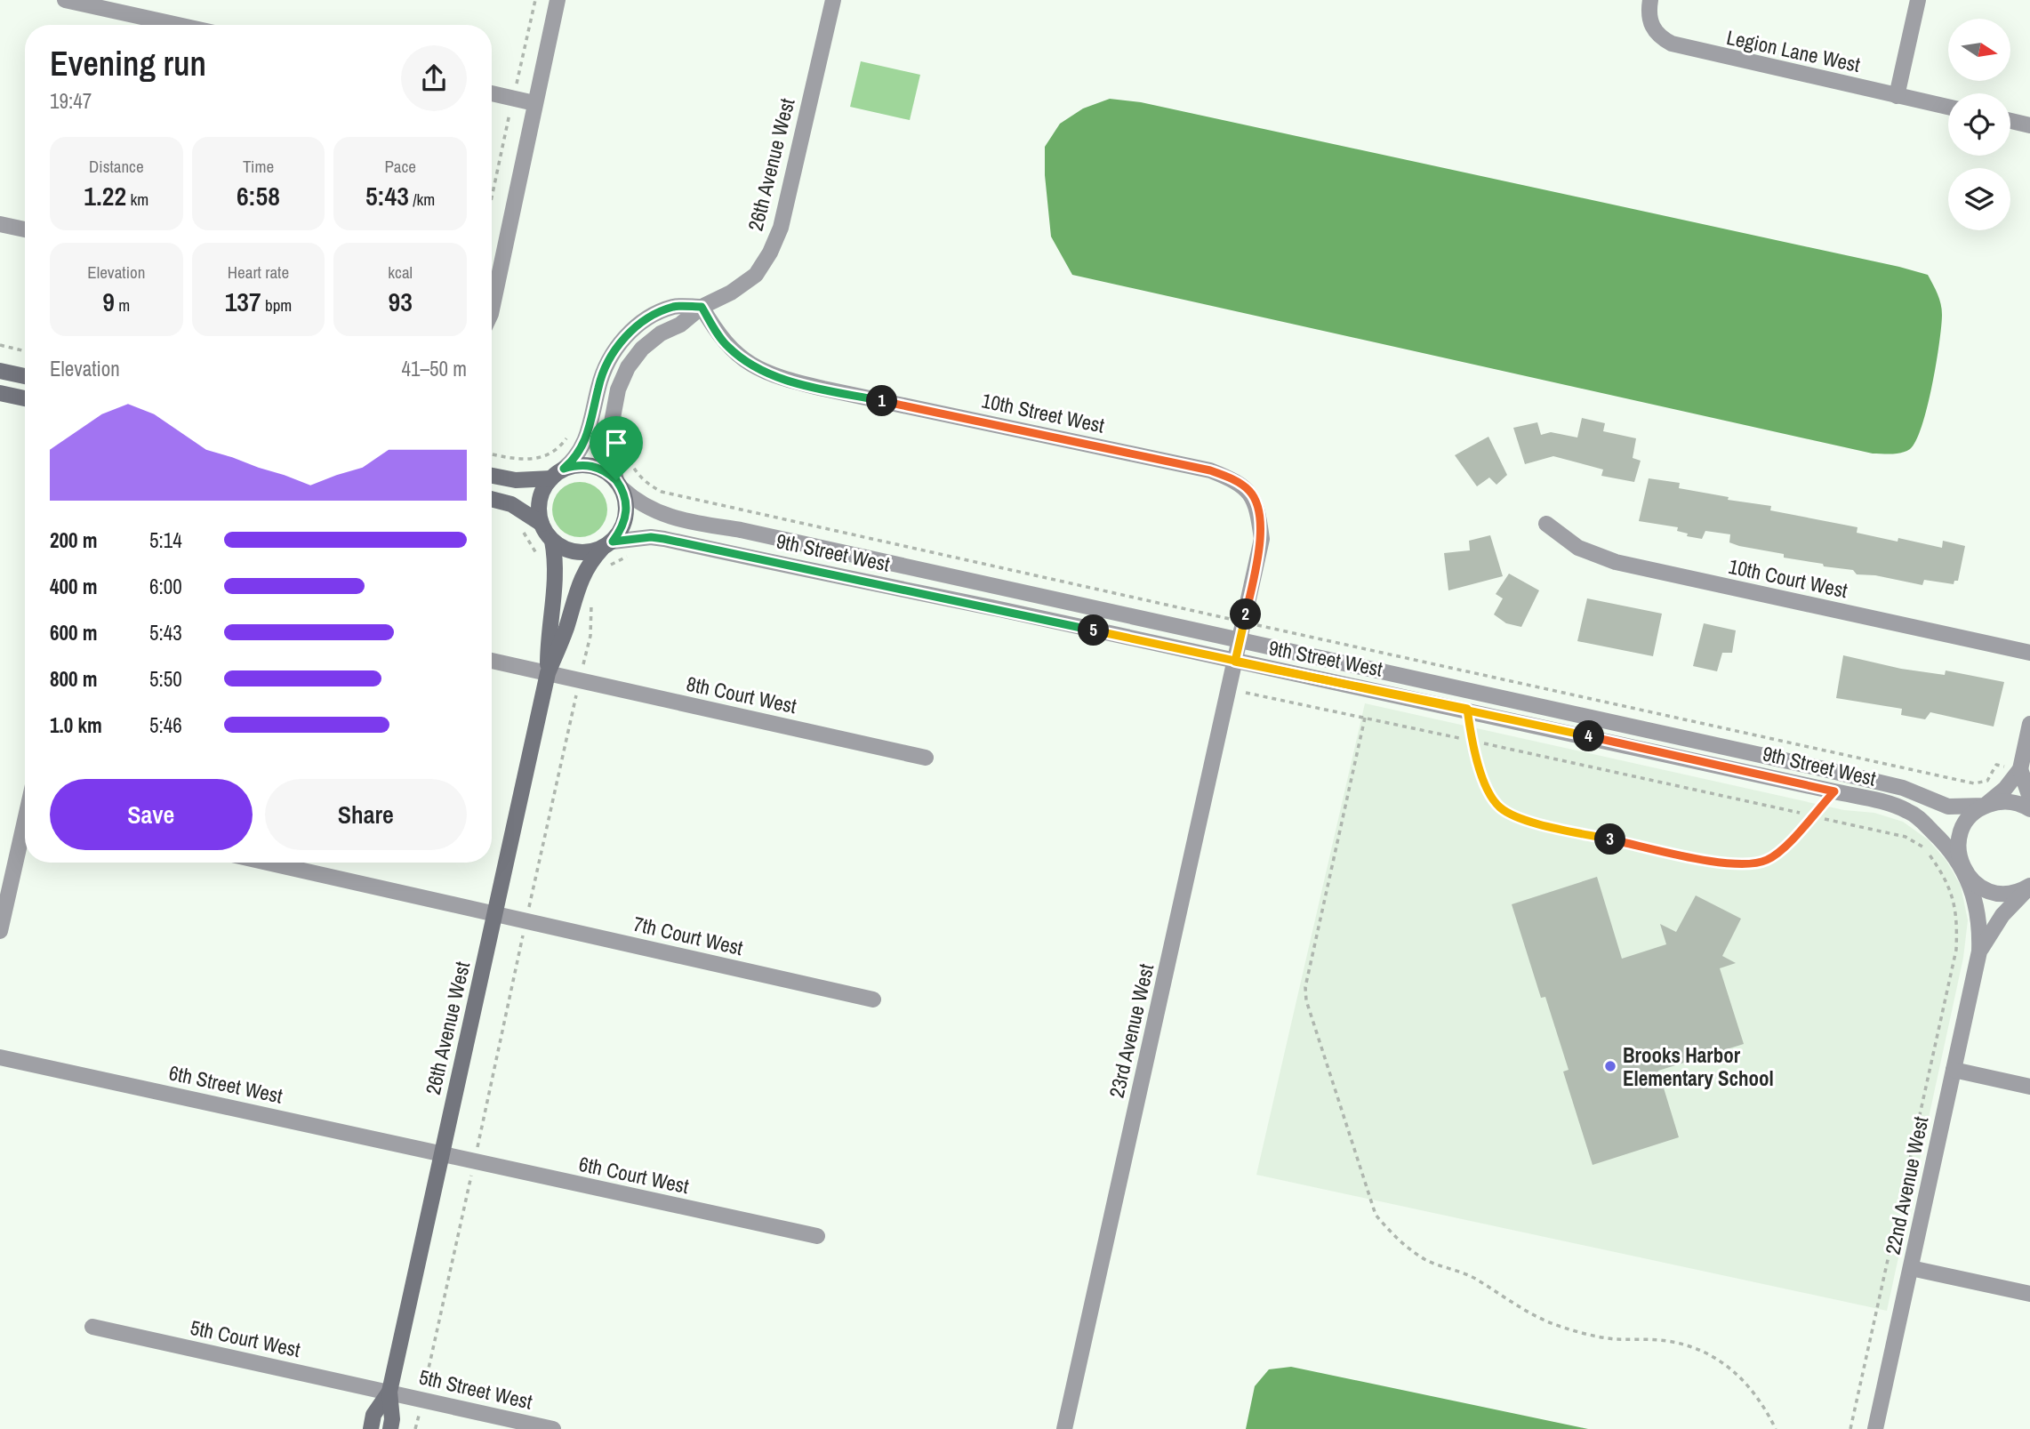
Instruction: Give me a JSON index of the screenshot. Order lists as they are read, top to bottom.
{
  "streets": {
    "street": [
      "Legion Lane West",
      "26th Avenue West",
      "10th Street West",
      "9th Street West",
      "10th Court West",
      "8th Court West",
      "7th Court West",
      "23rd Avenue West",
      "6th Street West",
      "6th Court West",
      "22nd Avenue West",
      "5th Court West",
      "5th Street West"
    ]
  },
  "crossings": [
    ["26th Avenue West", "10th Street West"],
    ["26th Avenue West", "9th Street West"],
    ["26th Avenue West", "8th Court West"],
    ["26th Avenue West", "7th Court West"],
    ["26th Avenue West", "6th Street West"],
    ["26th Avenue West", "6th Court West"],
    ["26th Avenue West", "5th Court West"],
    ["26th Avenue West", "5th Street West"],
    ["10th Street West", "9th Street West"],
    ["10th Street West", "23rd Avenue West"],
    ["9th Street West", "23rd Avenue West"],
    ["9th Street West", "22nd Avenue West"],
    ["6th Street West", "6th Court West"],
    ["5th Court West", "5th Street West"]
  ],
  "places": ["Brooks Harbor Elementary School"],
  "north": "right",
  "page": {
    "heading": ["Evening run", "19:47"],
    "stats": [
      ["Distance", "1.22 km"],
      ["Time", "6:58"],
      ["Pace", "5:43 /km"],
      ["Elevation", "9 m"],
      ["Heart rate", "137 bpm"],
      ["kcal", "93"]
    ],
    "chart": ["Elevation", "41–50 m"],
    "pins": [
      "1",
      "2",
      "5",
      "4",
      "3"
    ],
    "list": [
      {
        "name": "200 m",
        "note": "5:14"
      },
      {
        "name": "400 m",
        "note": "6:00"
      },
      {
        "name": "600 m",
        "note": "5:43"
      },
      {
        "name": "800 m",
        "note": "5:50"
      },
      {
        "name": "1.0 km",
        "note": "5:46"
      }
    ],
    "buttons": ["Save", "Share"]
  }
}
